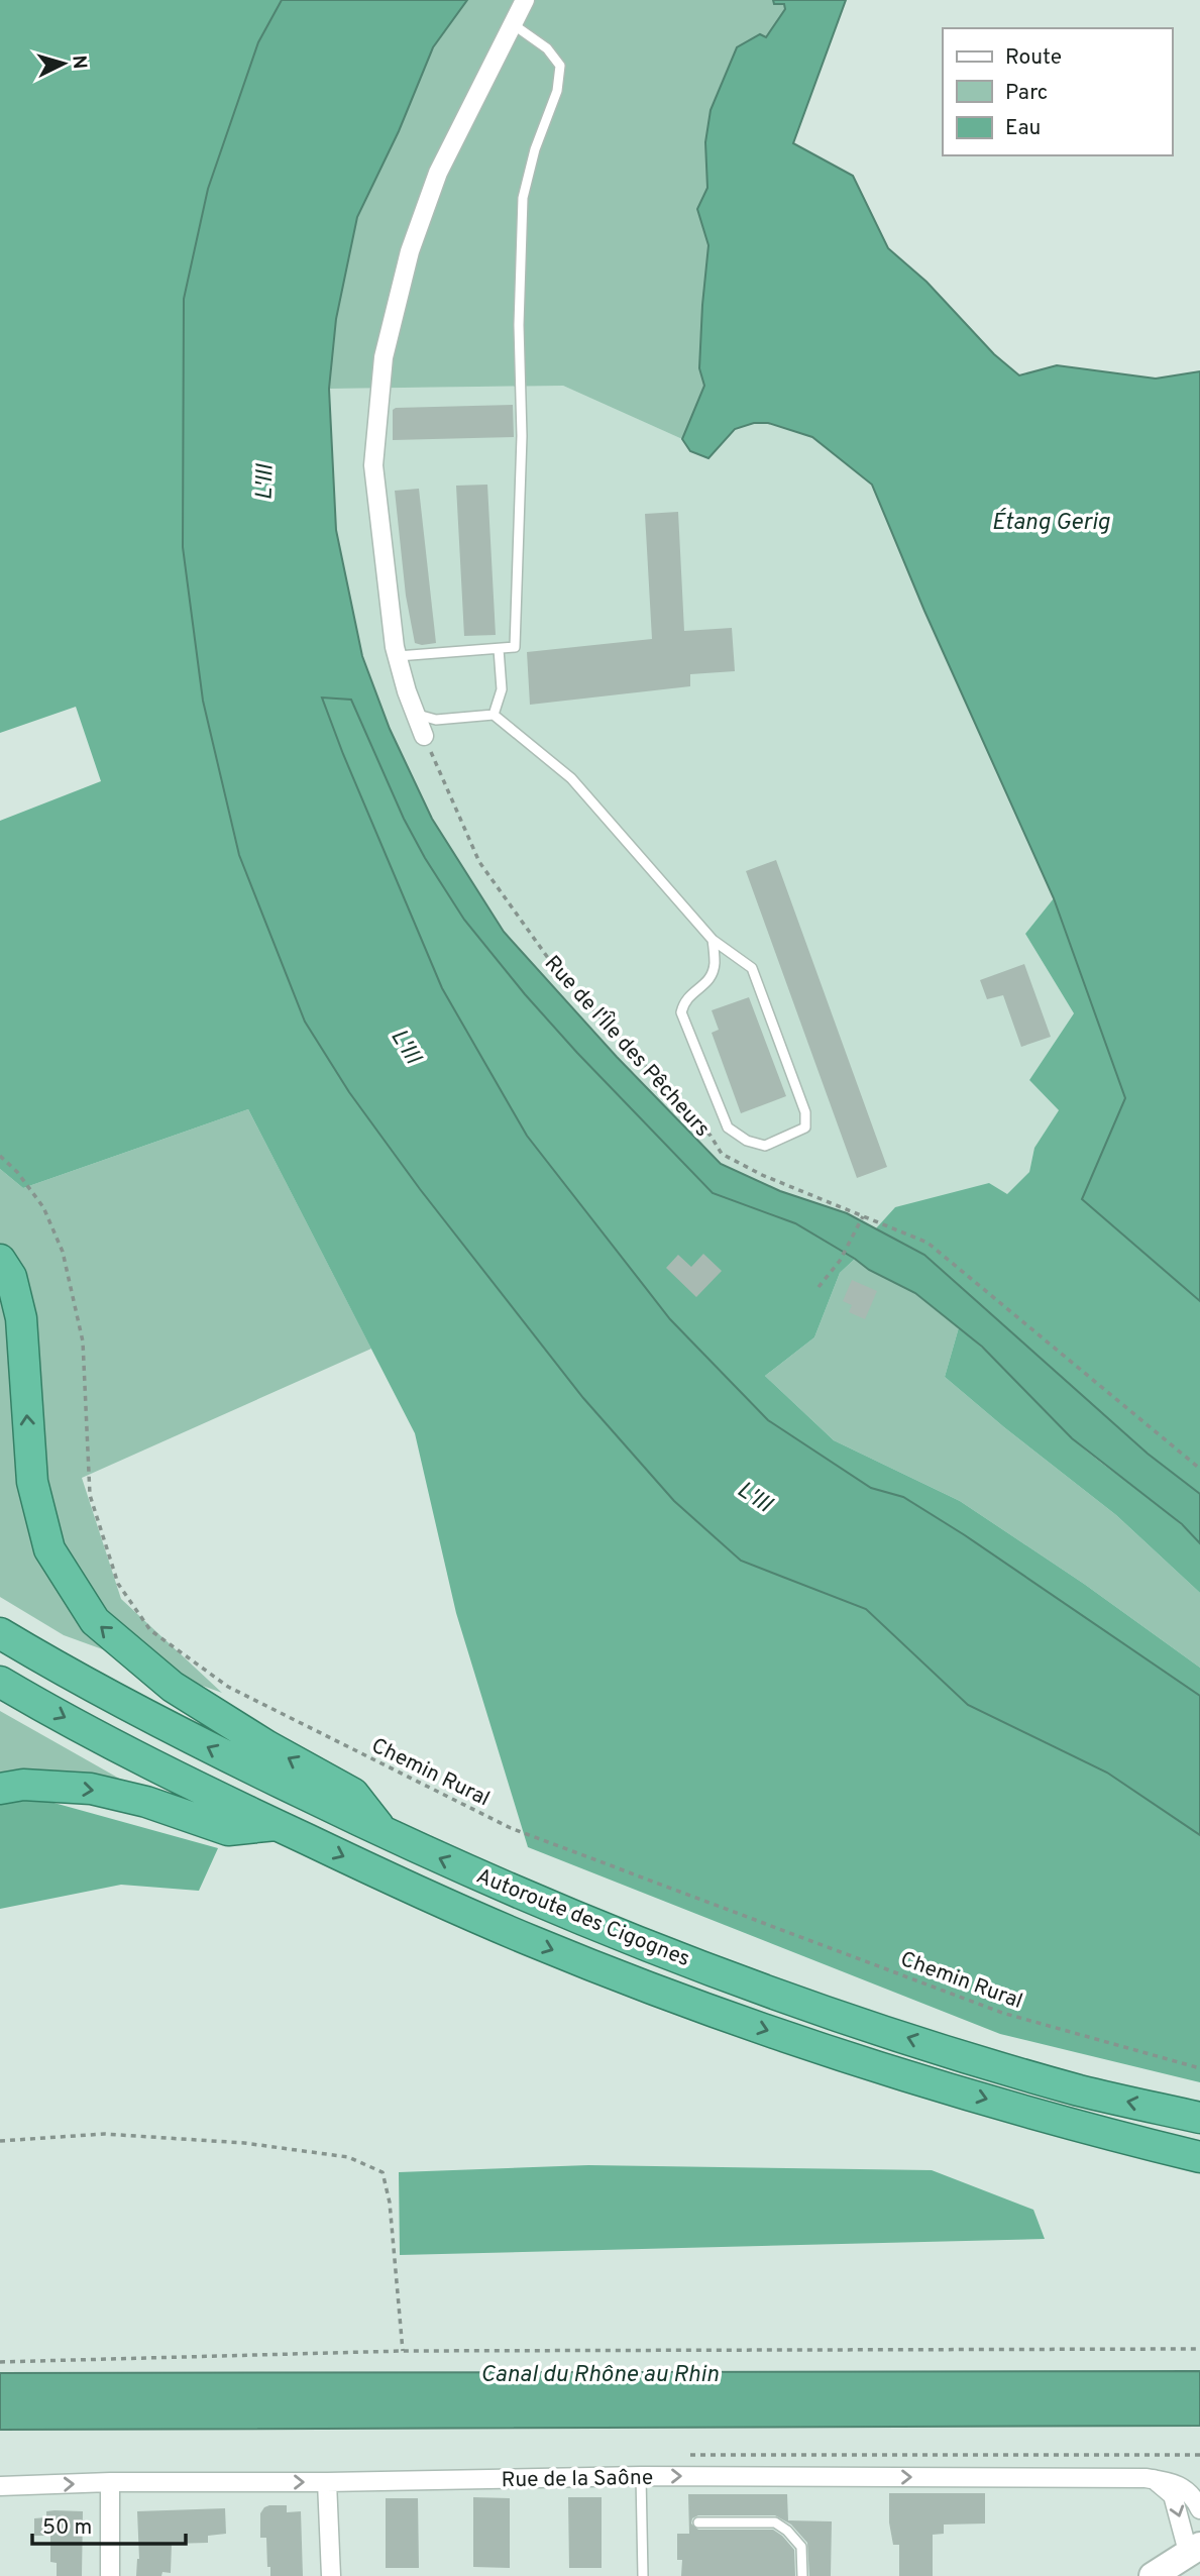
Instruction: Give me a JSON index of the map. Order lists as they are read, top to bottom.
{
  "streets": {
    "highway": ["Autoroute des Cigognes"],
    "street": ["Rue de la Saône"],
    "path": ["Rue de l'Île des Pêcheurs", "Chemin Rural"]
  },
  "one_way": ["Rue de la Saône"],
  "water": ["L'Ill", "Étang Gerig", "Canal du Rhône au Rhin"],
  "legend": ["Route", "Parc", "Eau"],
  "scale_bar": "50 m",
  "north": "right"
}
